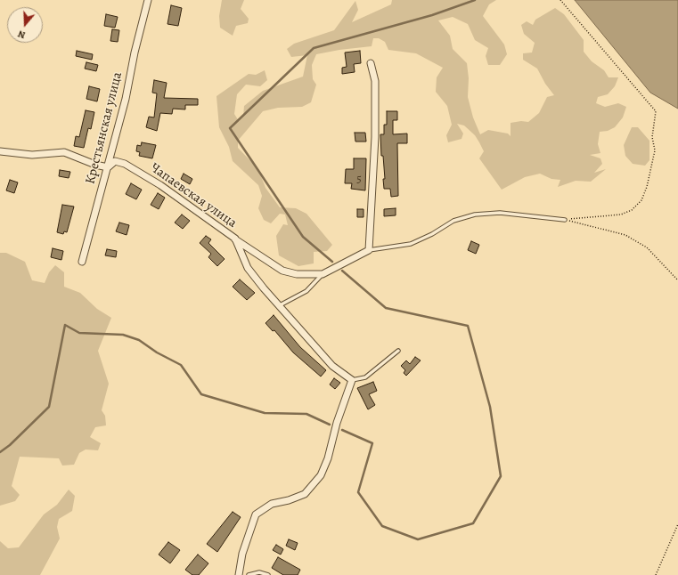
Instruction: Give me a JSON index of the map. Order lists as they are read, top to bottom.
{
  "streets": {
    "street": ["Крестьянская улица", "Чапаевская улица"]
  },
  "crossings": [
    ["Крестьянская улица", "Чапаевская улица"]
  ],
  "house_numbers": ["5"],
  "north": "bottom"
}
